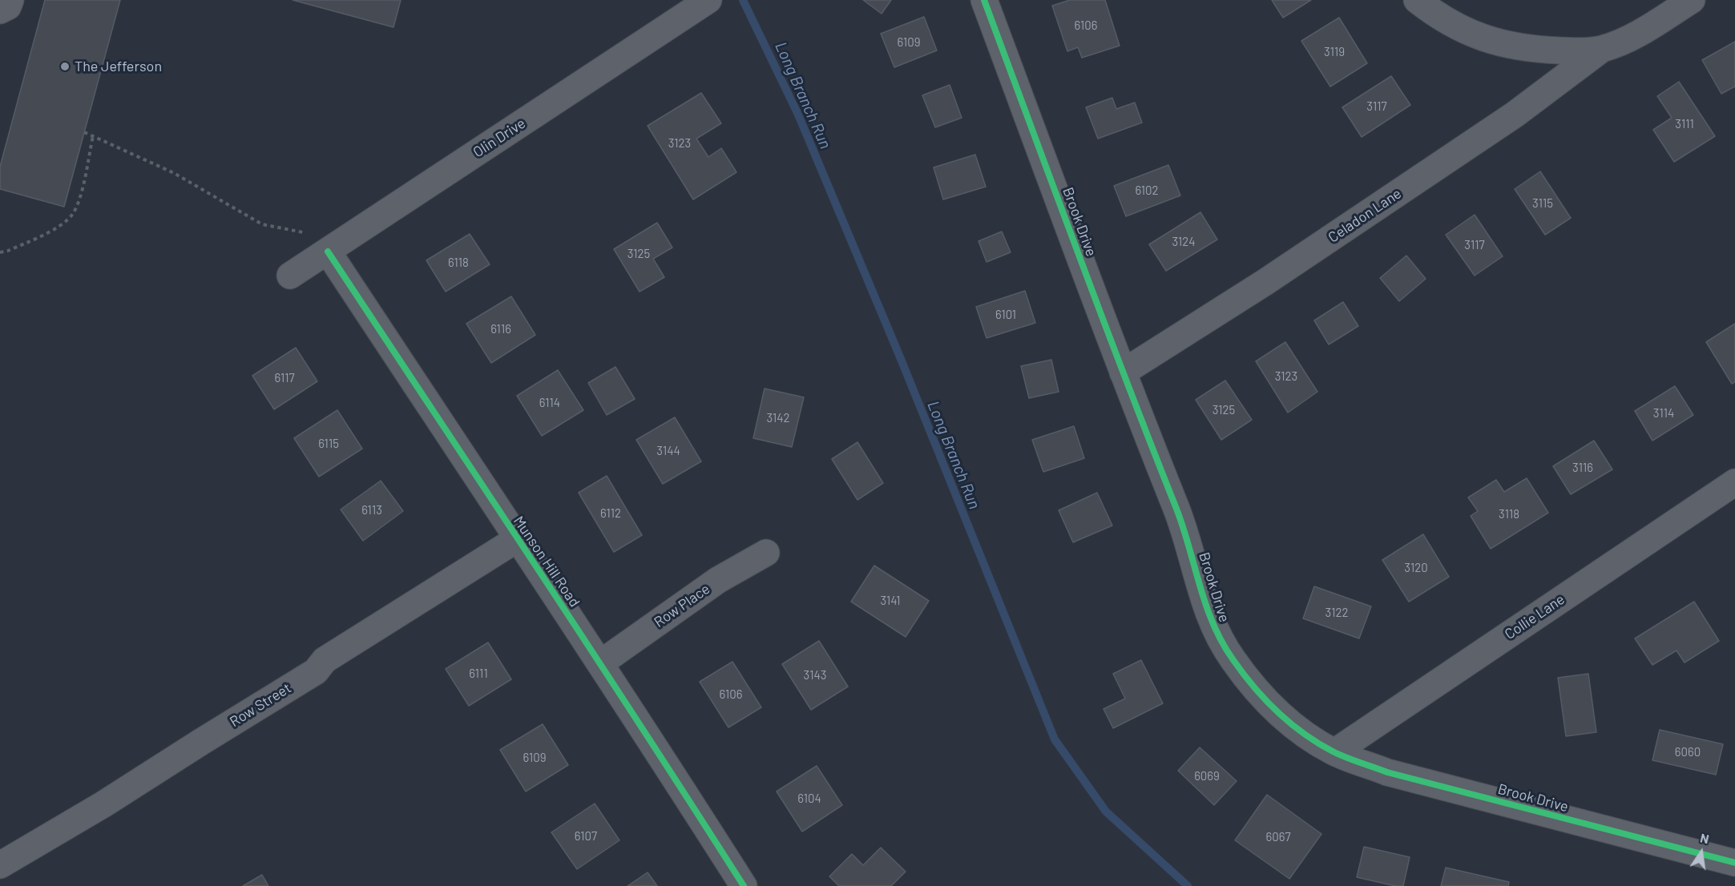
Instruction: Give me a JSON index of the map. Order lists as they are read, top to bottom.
{
  "streets": {
    "street": [
      "Olin Drive",
      "Celadon Lane",
      "Brook Drive",
      "Munson Hill Road",
      "Row Place",
      "Collie Lane",
      "Row Street"
    ]
  },
  "crossings": [
    ["Olin Drive", "Munson Hill Road"],
    ["Celadon Lane", "Brook Drive"],
    ["Brook Drive", "Collie Lane"],
    ["Munson Hill Road", "Row Place"],
    ["Munson Hill Road", "Row Street"]
  ],
  "water": ["Long Branch Run"],
  "places": ["The Jefferson"],
  "house_numbers": [
    "6106",
    "6109",
    "3119",
    "3117",
    "3111",
    "3123",
    "6102",
    "3115",
    "3124",
    "3117",
    "3125",
    "6118",
    "6101",
    "6116",
    "3123",
    "6117",
    "6114",
    "3125",
    "3114",
    "3142",
    "6115",
    "3144",
    "3116",
    "6113",
    "6112",
    "3118",
    "3120",
    "3141",
    "3122",
    "6111",
    "3143",
    "6106",
    "6060",
    "6109",
    "6069",
    "6104",
    "6107",
    "6067"
  ],
  "north": "top"
}
